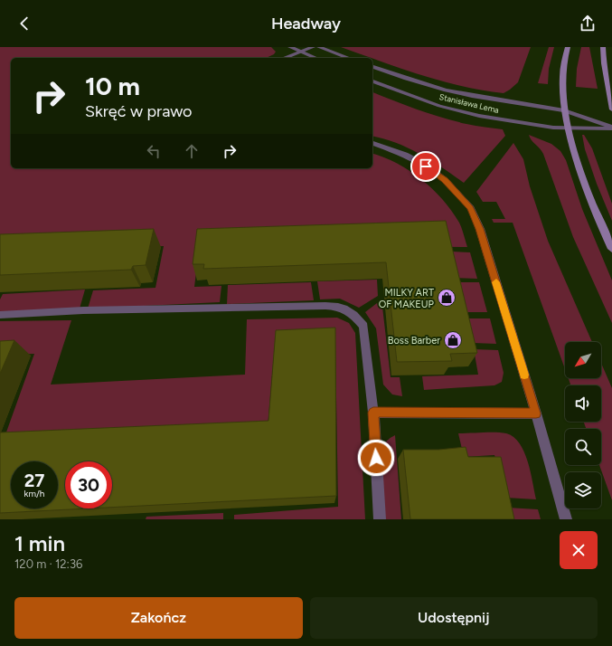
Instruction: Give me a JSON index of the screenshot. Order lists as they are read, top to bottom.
{
  "streets": {
    "street": ["Stanisława Lema"]
  },
  "places": {
    "shop": ["MILKY ART OF MAKEUP", "Boss Barber"]
  },
  "north": "bottom left",
  "page": {
    "header": "Headway",
    "turn": ["10 m", "Skręć w prawo"],
    "speed": "27 km/h",
    "limit": "30",
    "heading": ["1 min", "120 m · 12:36"],
    "buttons": ["Zakończ", "Udostępnij"]
  }
}
